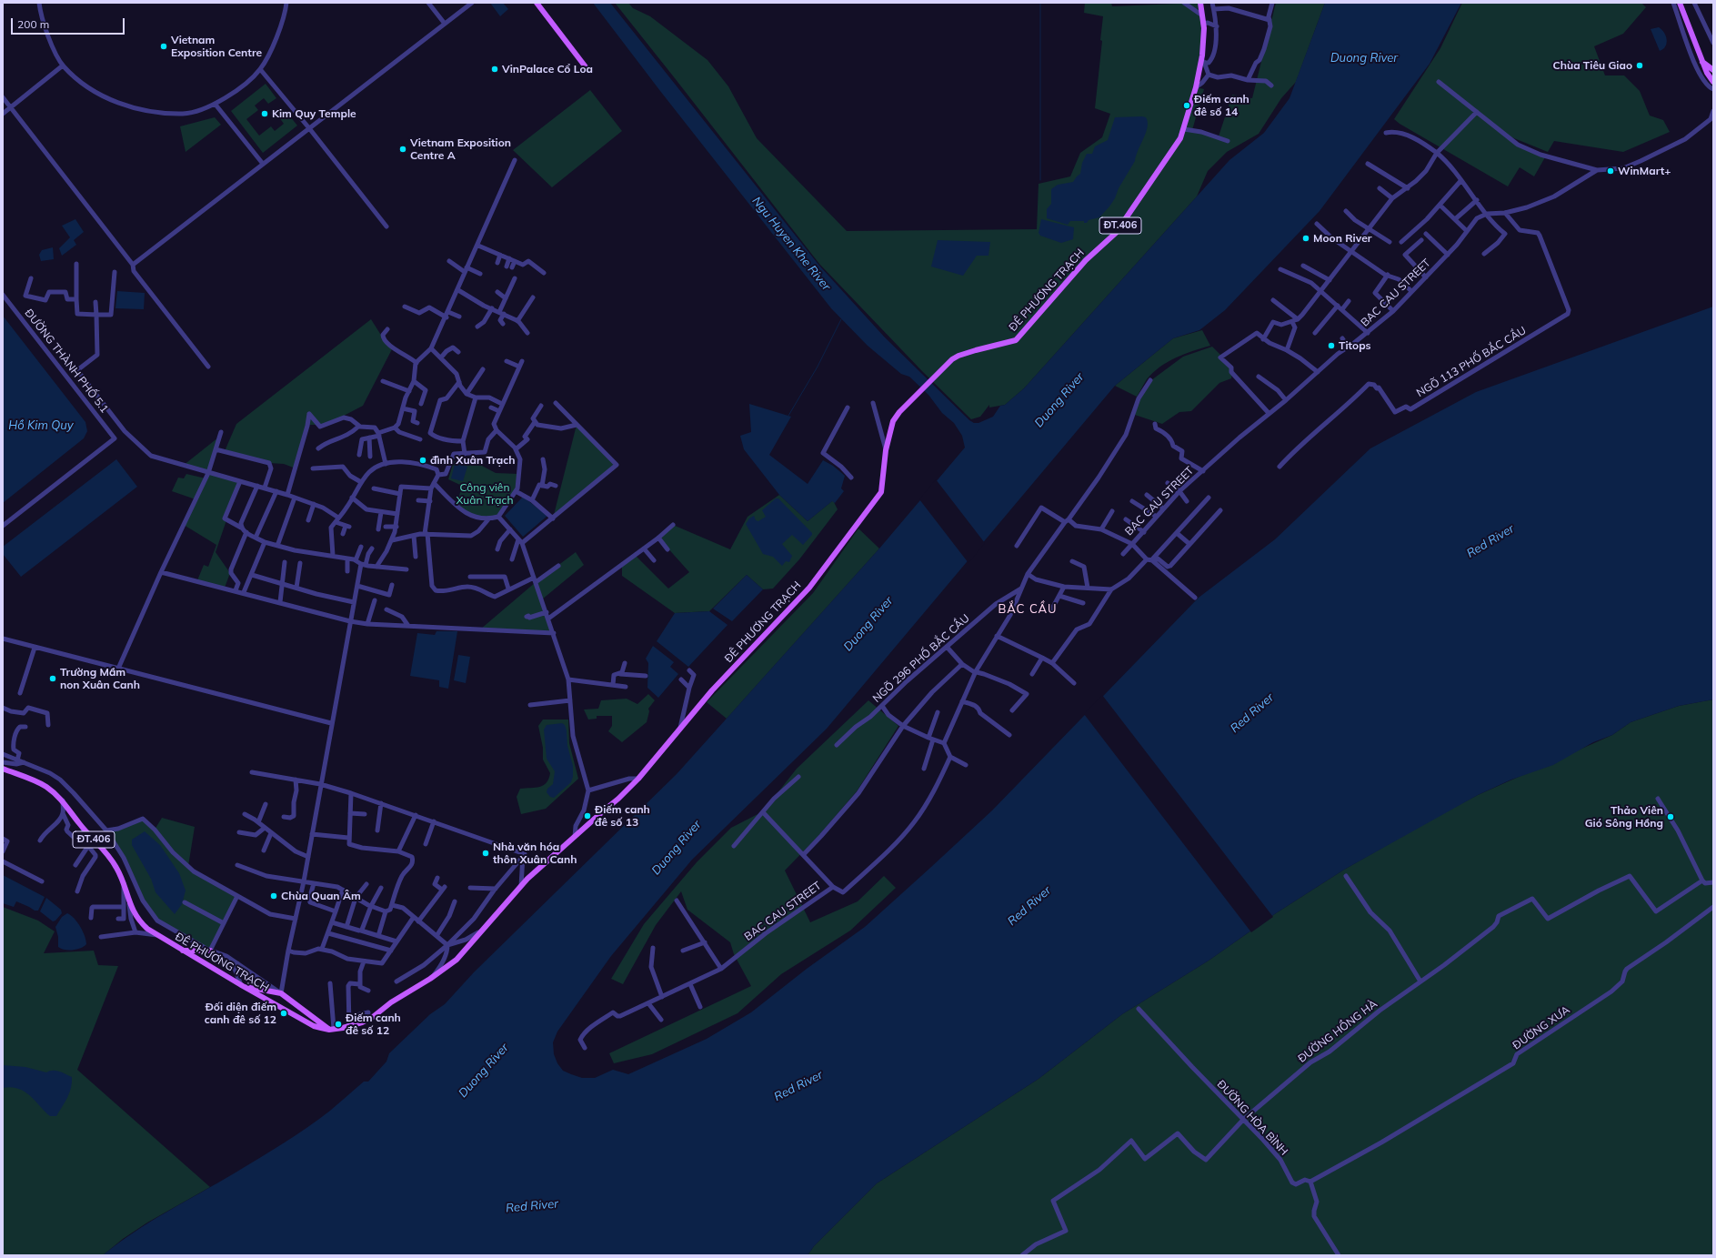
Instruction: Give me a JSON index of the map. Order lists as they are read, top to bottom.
{
  "streets": {
    "main road": ["ĐT.406", "ĐÊ PHƯƠNG TRẠCH"],
    "street": [
      "BAC CAU STREET",
      "ĐƯỜNG THÀNH PHỐ 5.1",
      "NGÕ 113 PHỐ BẮC CẦU",
      "NGÕ 296 PHỐ BẮC CẦU",
      "ĐƯỜNG XƯA",
      "ĐƯỜNG HỒNG HÀ",
      "ĐƯỜNG HÒA BÌNH"
    ]
  },
  "crossings": [
    ["ĐT.406", "ĐÊ PHƯƠNG TRẠCH"],
    ["ĐƯỜNG XƯA", "ĐƯỜNG HÒA BÌNH"],
    ["ĐƯỜNG HỒNG HÀ", "ĐƯỜNG HÒA BÌNH"]
  ],
  "districts": ["BẮC CẦU"],
  "water": [
    "Duong River",
    "Ngu Huyen Khe River",
    "Hồ Kim Quy",
    "Red River"
  ],
  "parks": ["Công viên Xuân Trạch"],
  "places": [
    "Vietnam Exposition Centre",
    "Chùa Tiêu Giao",
    "VinPalace Cổ Loa",
    "Điếm canh đê số 14",
    "Kim Quy Temple",
    "Vietnam Exposition Centre A",
    "WinMart+",
    "Moon River",
    "Titops",
    "đình Xuân Trạch",
    "Trường Mầm non Xuân Canh",
    "Điếm canh đê số 13",
    "Thảo Viên Gió Sông Hồng",
    "Nhà văn hóa thôn Xuân Canh",
    "Chùa Quan Âm",
    "Đối diện điếm canh đê số 12",
    "Điếm canh đê số 12"
  ],
  "scale_bar": "200 m"
}
